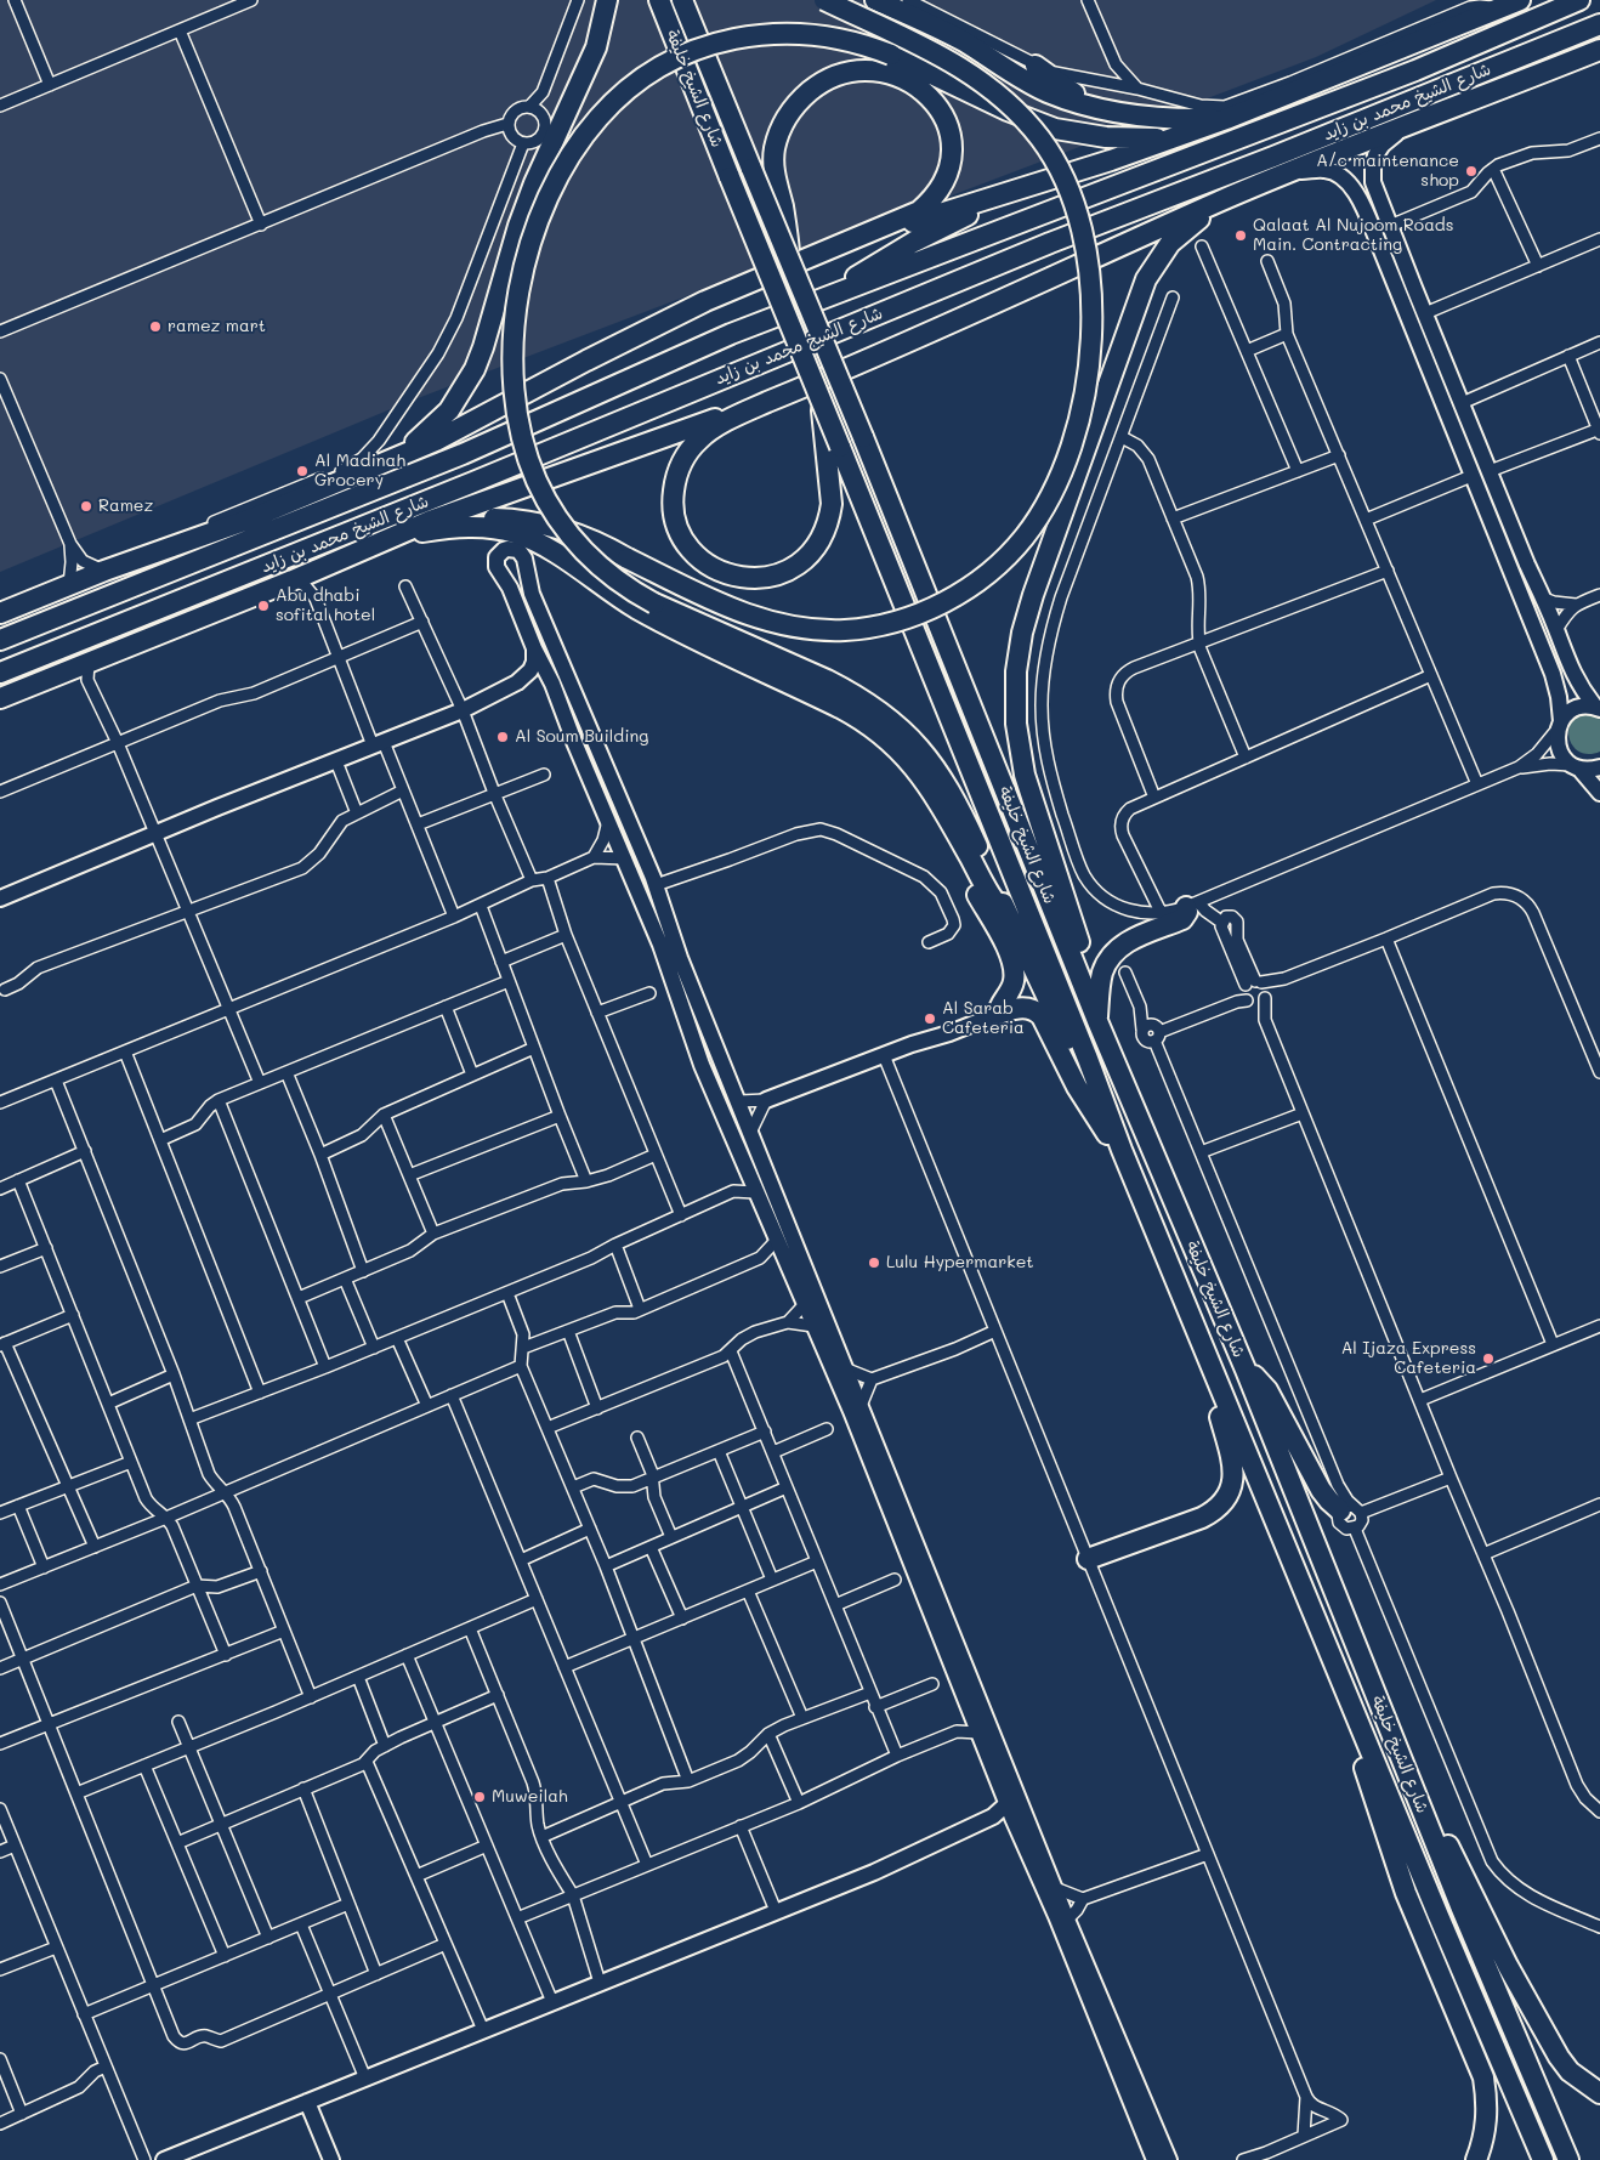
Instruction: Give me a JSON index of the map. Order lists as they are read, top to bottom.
{
  "streets": {
    "highway": ["شارع الشيخ خليفة", "شارع الشيخ محمد بن زايد"]
  },
  "places": [
    "A/c maintenance shop",
    "Qalaat Al Nujoom Roads Main. Contracting",
    "ramez mart",
    "Al Madinah Grocery",
    "Ramez",
    "Abu dhabi sofital hotel",
    "Al Soum Building",
    "Al Sarab Cafeteria",
    "Lulu Hypermarket",
    "Al Ijaza Express Cafeteria",
    "Muweilah"
  ]
}
